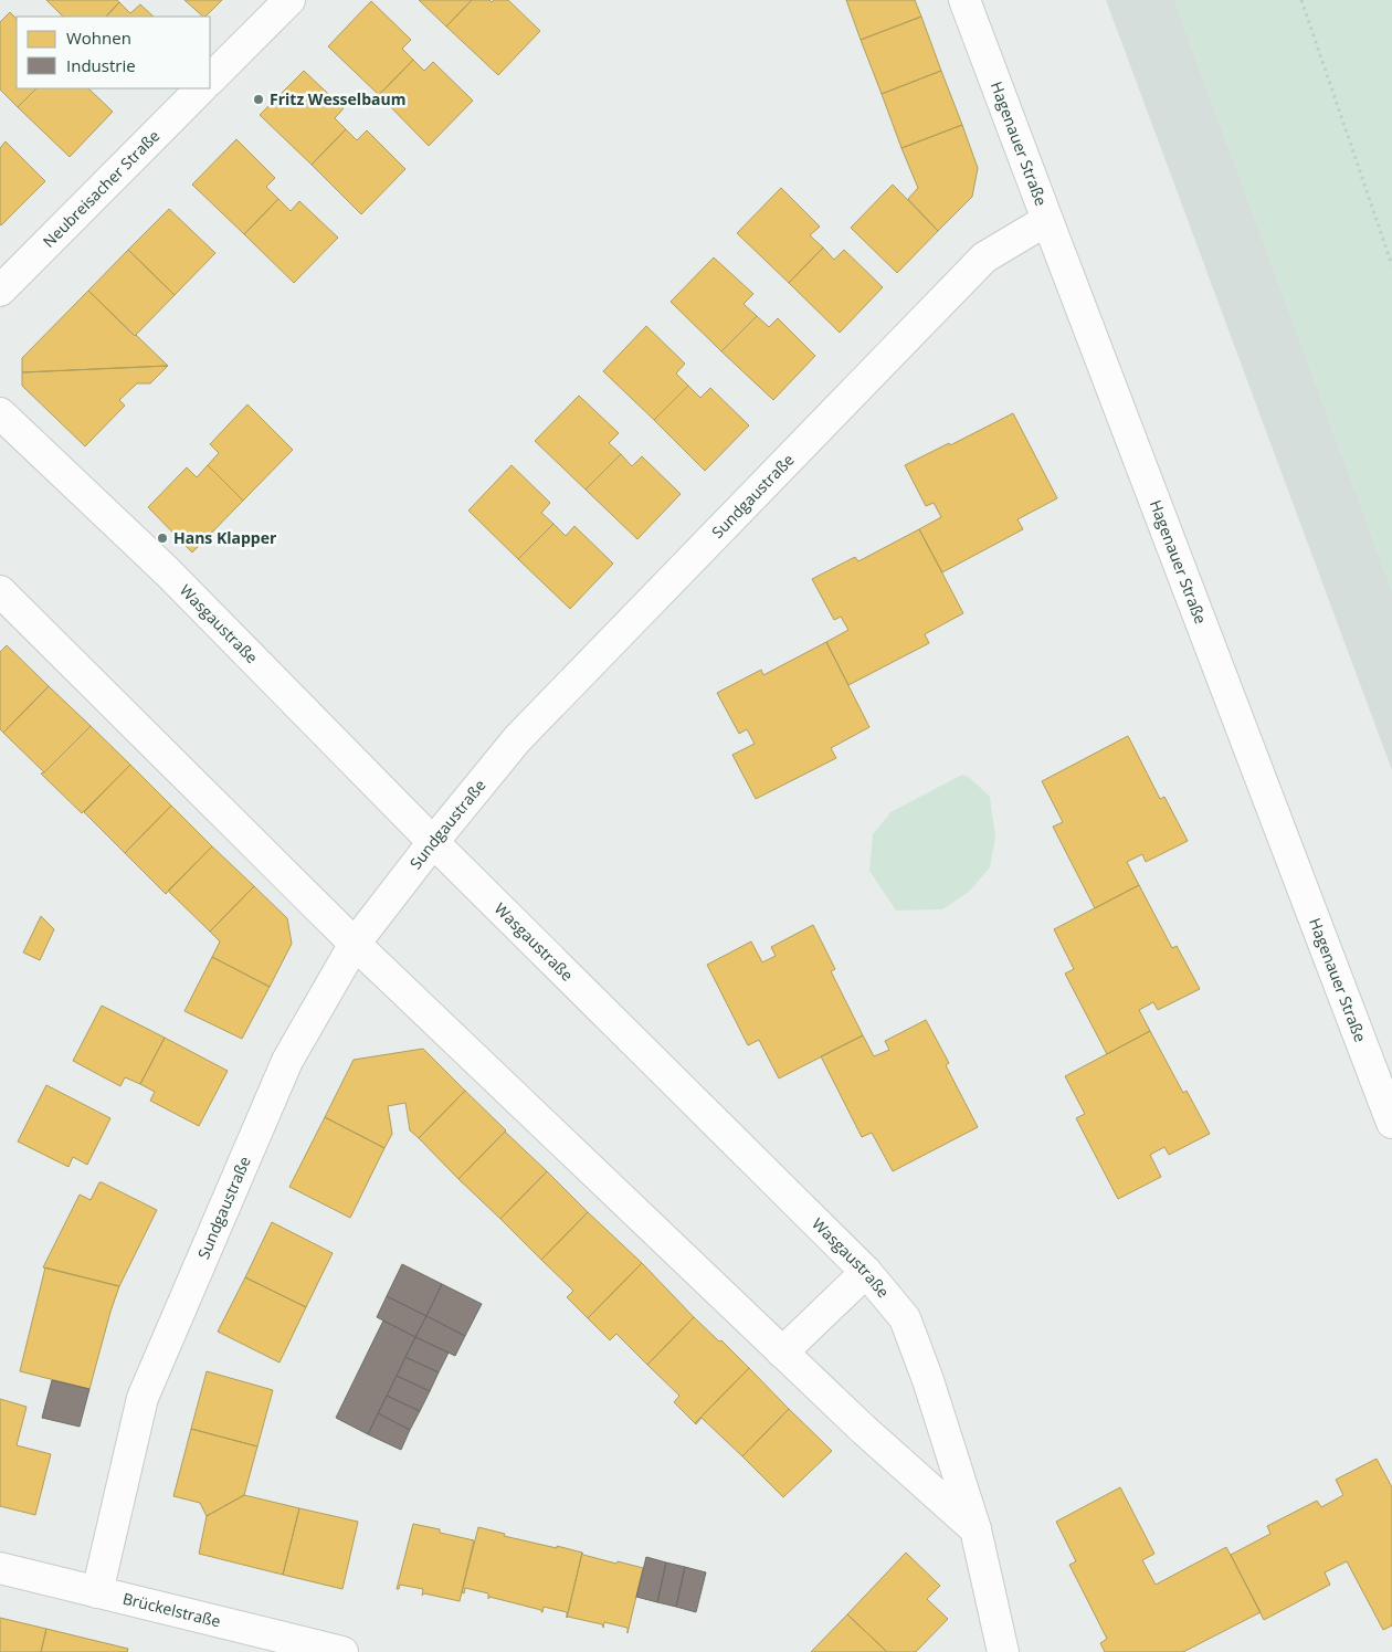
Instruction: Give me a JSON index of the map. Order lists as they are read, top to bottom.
{
  "streets": {
    "street": [
      "Hagenauer Straße",
      "Neubreisacher Straße",
      "Sundgaustraße",
      "Wasgaustraße",
      "Brückelstraße"
    ]
  },
  "crossings": [
    ["Hagenauer Straße", "Sundgaustraße"],
    ["Sundgaustraße", "Wasgaustraße"],
    ["Sundgaustraße", "Brückelstraße"]
  ],
  "places": ["Fritz Wesselbaum", "Hans Klapper"],
  "legend": ["Wohnen", "Industrie"]
}
